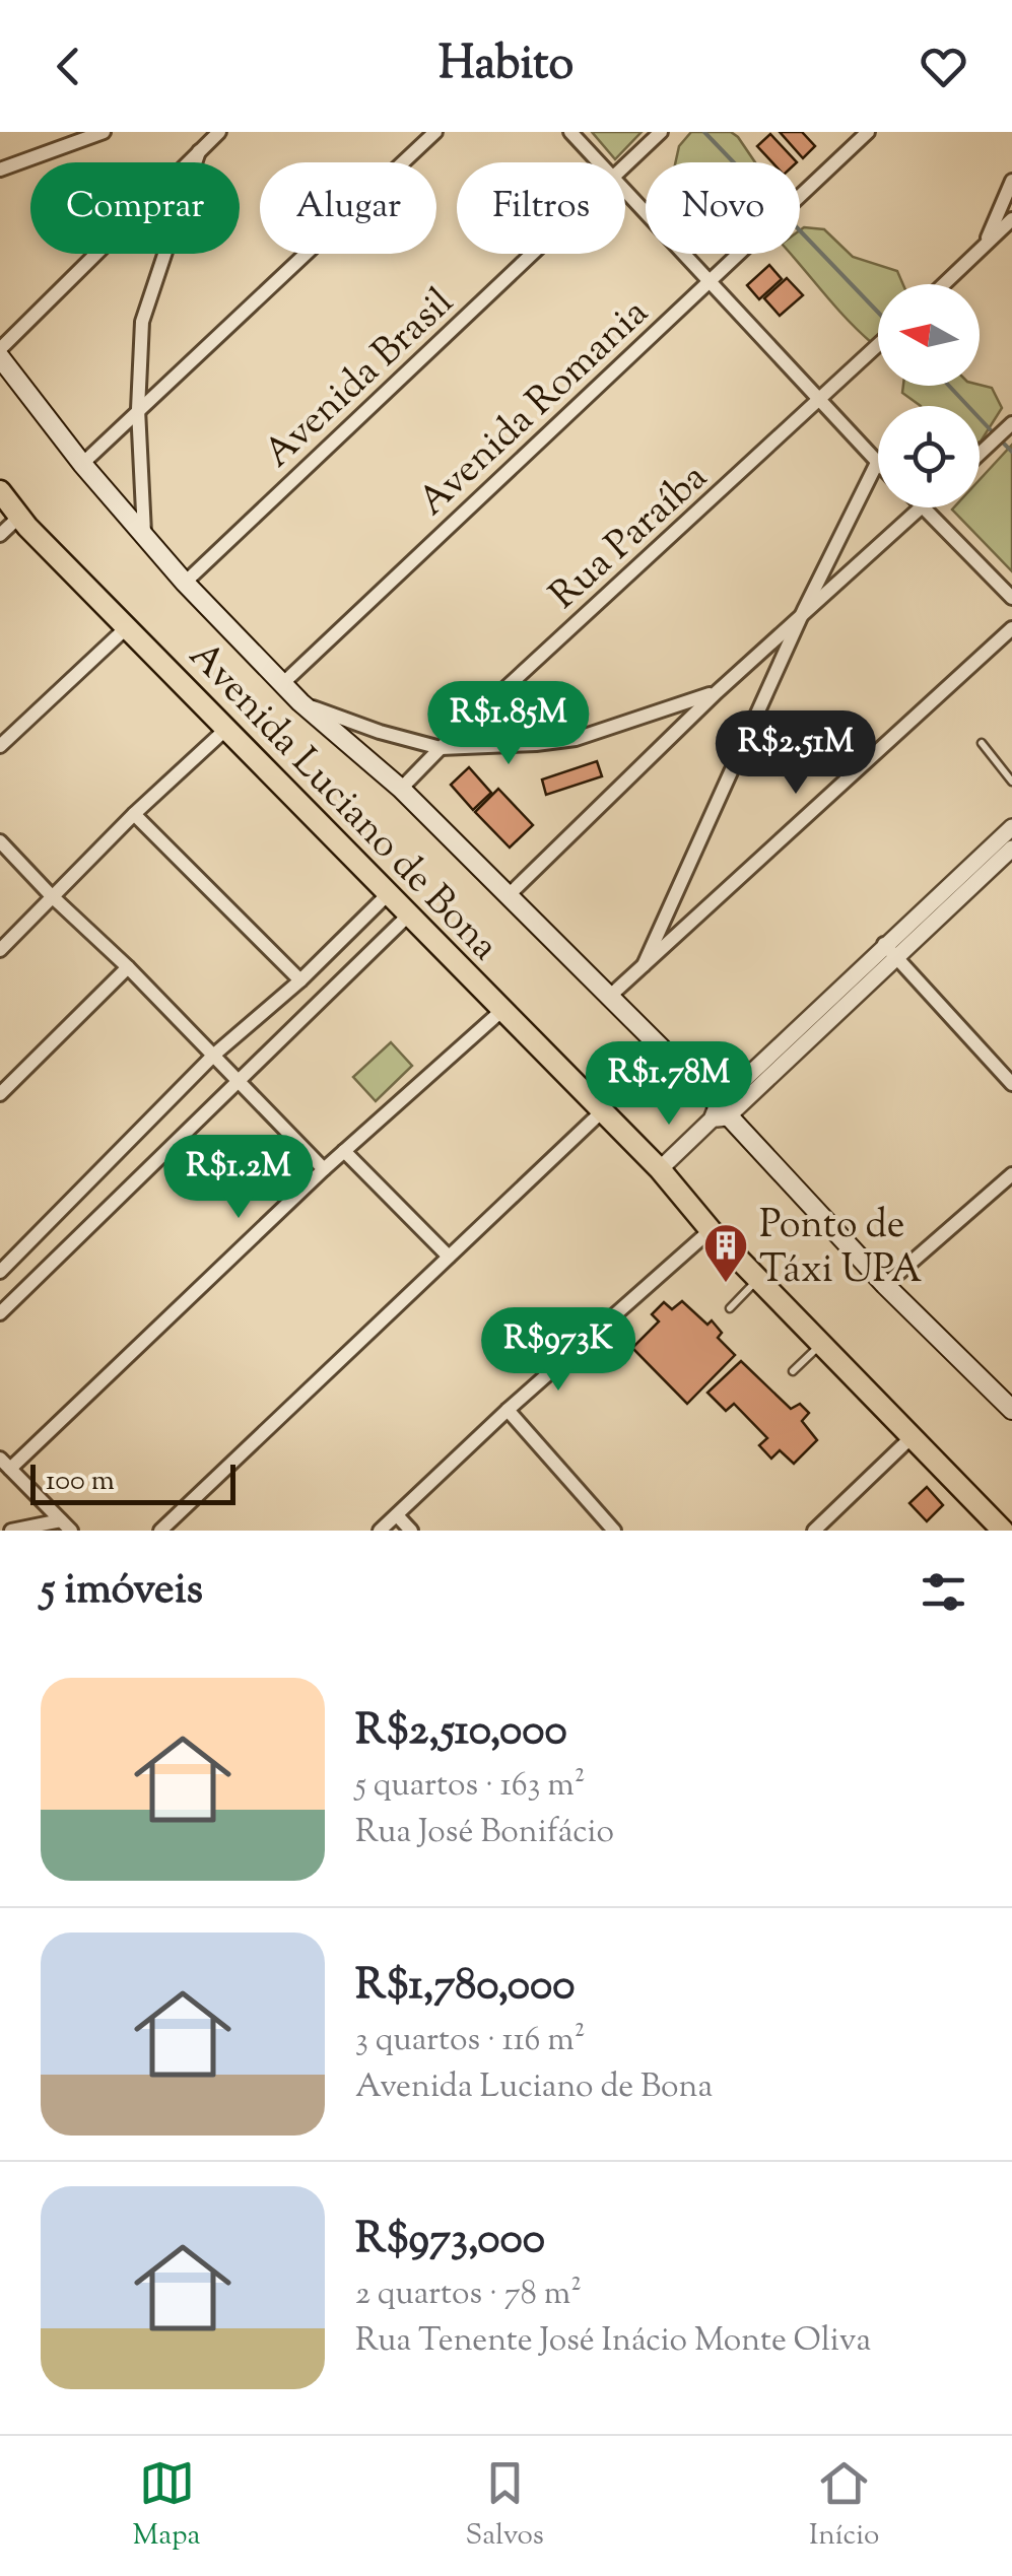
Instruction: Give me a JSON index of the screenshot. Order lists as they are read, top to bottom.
{
  "streets": {
    "main road": ["Avenida Luciano de Bona"],
    "street": ["Avenida Brasil", "Avenida Romania", "Rua Paraíba"]
  },
  "places": {
    "building": ["Ponto de Táxi UPA"]
  },
  "scale_bar": "100 m",
  "north": "left",
  "page": {
    "header": "Habito",
    "chip": [
      "Comprar",
      "Alugar",
      "Filtros",
      "Novo"
    ],
    "price": [
      "R$1.85M",
      "R$2.51M",
      "R$1.78M",
      "R$1.2M",
      "R$973K"
    ],
    "scale": "100 m",
    "heading": "5 imóveis",
    "list": [
      {
        "name": "R$2,510,000",
        "note": "5 quartos · 163 m² · Rua José Bonifácio"
      },
      {
        "name": "R$1,780,000",
        "note": "3 quartos · 116 m² · Avenida Luciano de Bona"
      },
      {
        "name": "R$973,000",
        "note": "2 quartos · 78 m² · Rua Tenente José Inácio Monte Oliva"
      }
    ],
    "tabs": ["Mapa", "Salvos", "Início"]
  }
}
